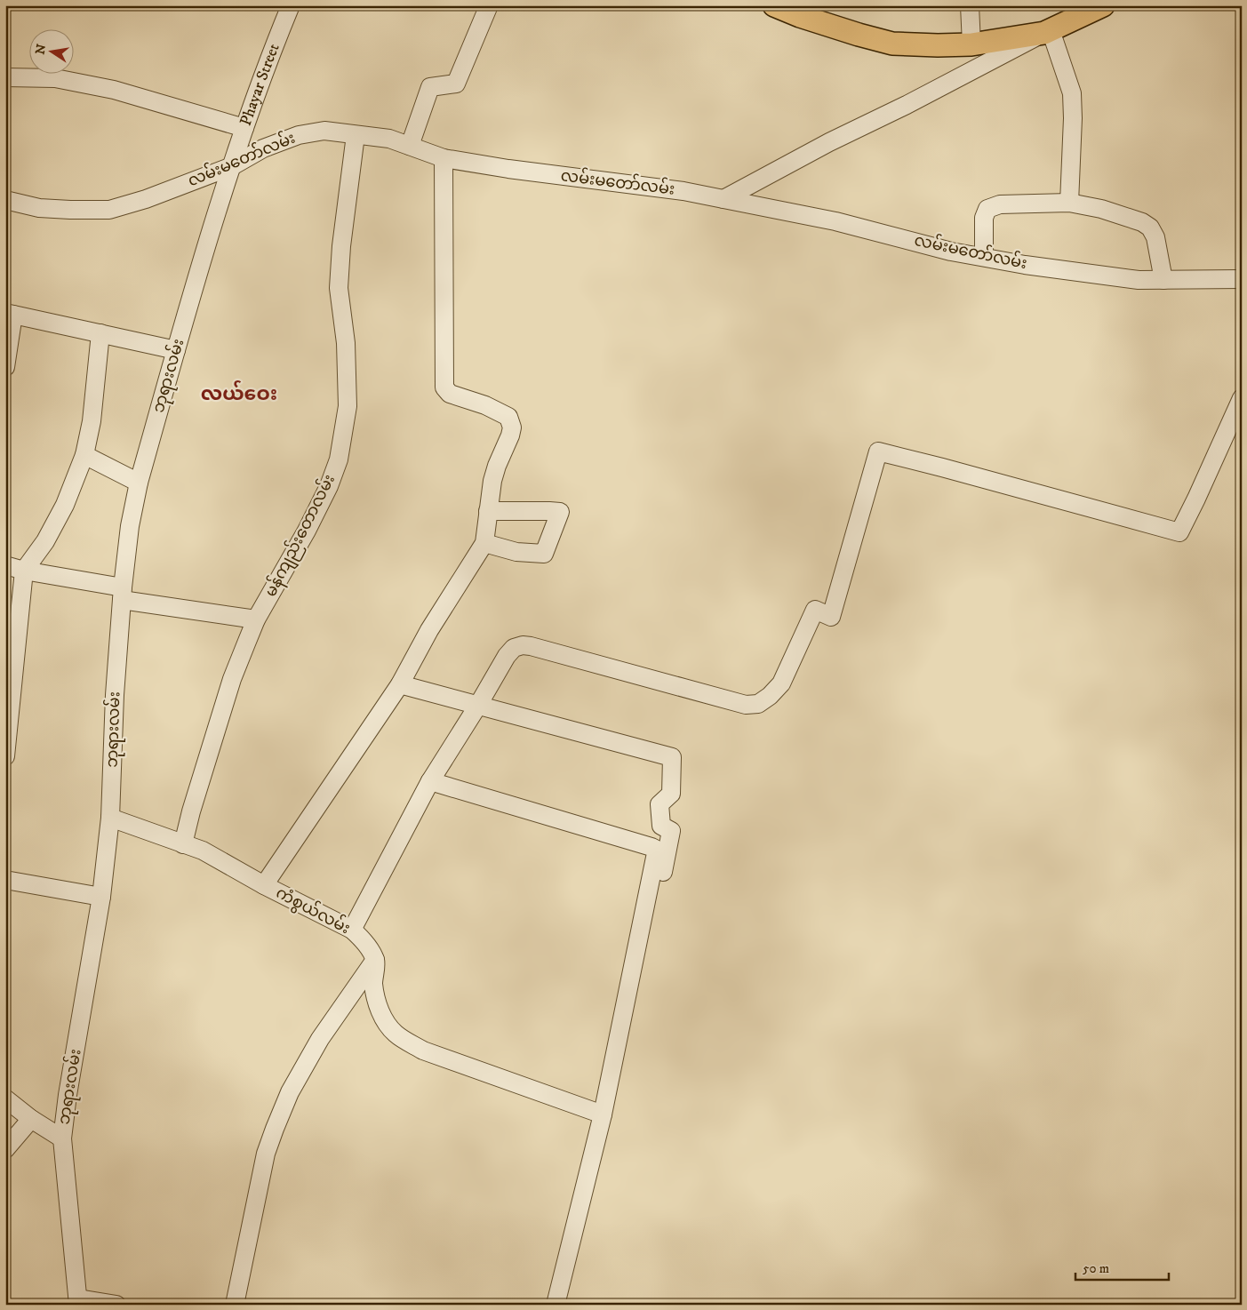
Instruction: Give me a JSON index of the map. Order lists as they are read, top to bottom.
{
  "streets": {
    "street": [
      "Phayar Street",
      "လမ်းမတော်လမ်း",
      "ဘုရားလမ်း",
      "မန်ကျည်းတောလမ်း",
      "ကံစွယ်လမ်း"
    ]
  },
  "crossings": [
    ["Phayar Street", "လမ်းမတော်လမ်း"],
    ["Phayar Street", "ဘုရားလမ်း"],
    ["လမ်းမတော်လမ်း", "ဘုရားလမ်း"],
    ["လမ်းမတော်လမ်း", "မန်ကျည်းတောလမ်း"],
    ["ဘုရားလမ်း", "ကံစွယ်လမ်း"],
    ["မန်ကျည်းတောလမ်း", "ကံစွယ်လမ်း"]
  ],
  "districts": ["လယ်ဝေး"],
  "scale_bar": "50 m",
  "north": "left"
}
